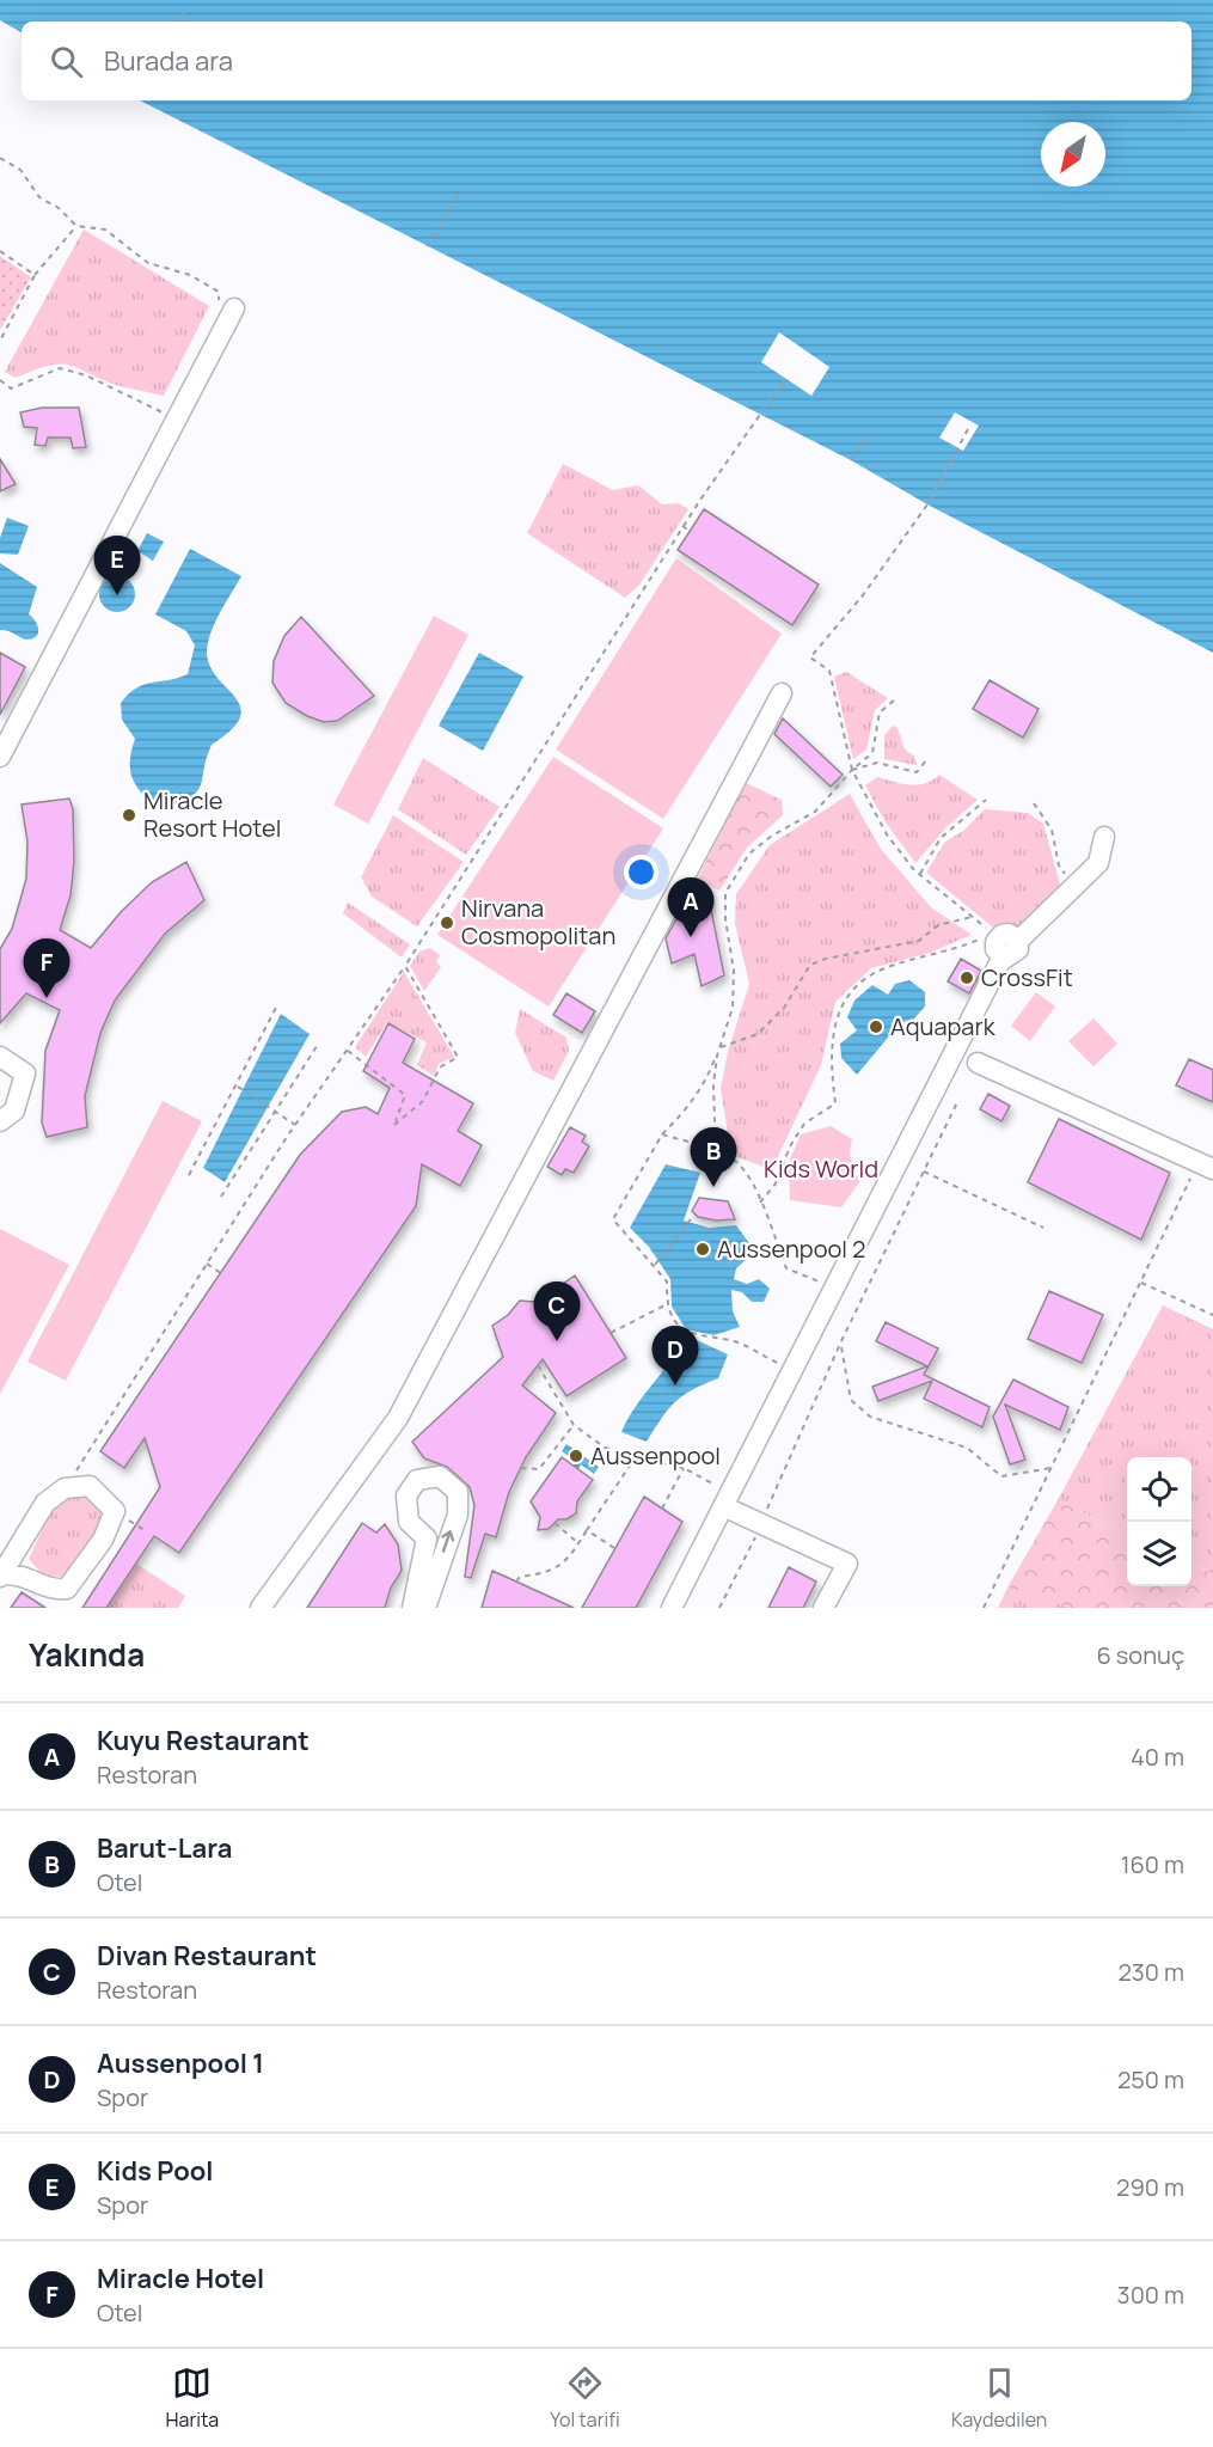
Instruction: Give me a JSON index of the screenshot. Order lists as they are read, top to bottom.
{
  "parks": ["Kids World"],
  "places": [
    "Miracle Resort Hotel",
    "Nirvana Cosmopolitan",
    "CrossFit",
    "Aquapark",
    "Aussenpool 2",
    "Aussenpool"
  ],
  "north": "bottom left",
  "page": {
    "search": "Burada ara",
    "pins": [
      "E",
      "A",
      "F",
      "B",
      "C",
      "D"
    ],
    "heading": ["Yakında", "6 sonuç"],
    "list": [
      {
        "mark": "A",
        "name": "Kuyu Restaurant",
        "note": "Restoran",
        "value": "40 m"
      },
      {
        "mark": "B",
        "name": "Barut-Lara",
        "note": "Otel",
        "value": "160 m"
      },
      {
        "mark": "C",
        "name": "Divan Restaurant",
        "note": "Restoran",
        "value": "230 m"
      },
      {
        "mark": "D",
        "name": "Aussenpool 1",
        "note": "Spor",
        "value": "250 m"
      },
      {
        "mark": "E",
        "name": "Kids Pool",
        "note": "Spor",
        "value": "290 m"
      },
      {
        "mark": "F",
        "name": "Miracle Hotel",
        "note": "Otel",
        "value": "300 m"
      }
    ],
    "nav": ["Harita", "Yol tarifi", "Kaydedilen"]
  }
}
